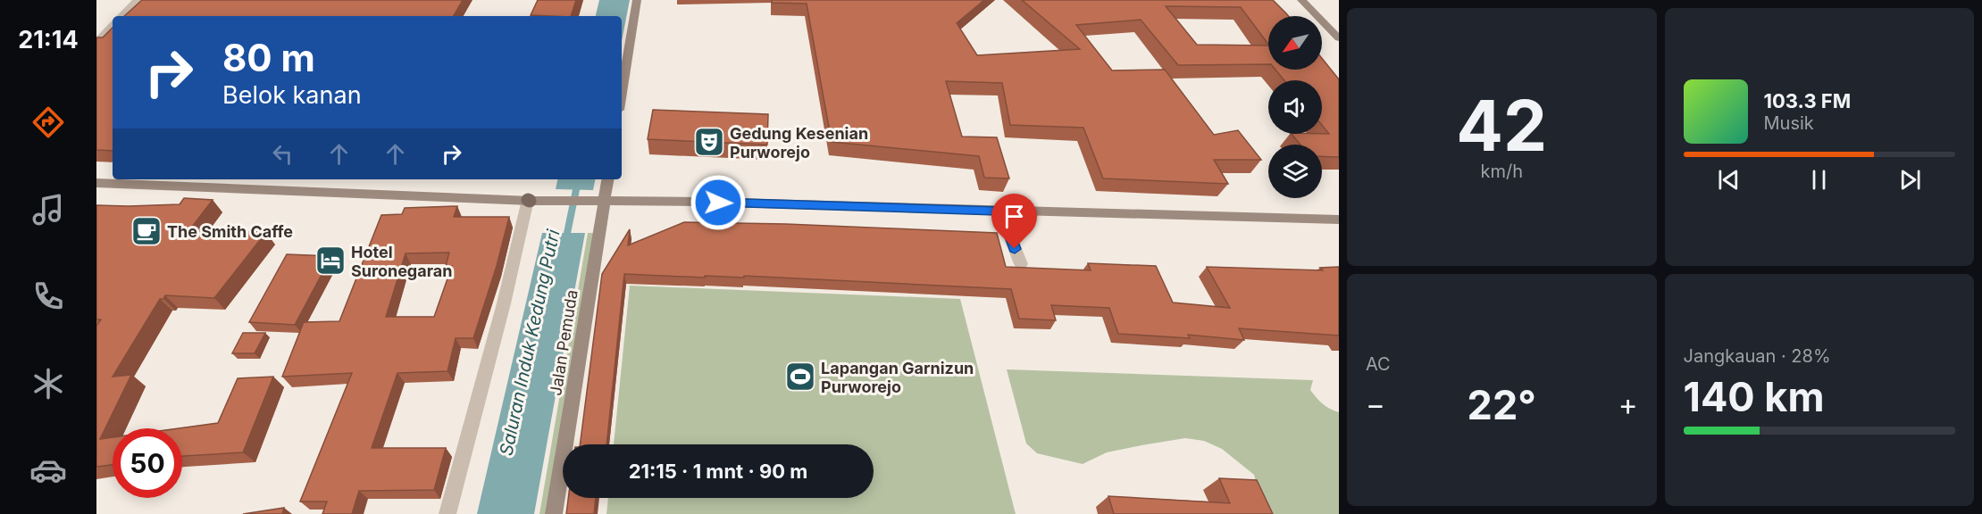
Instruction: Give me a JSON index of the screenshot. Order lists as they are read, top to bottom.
{
  "streets": {
    "main road": ["Jalan Pemuda"]
  },
  "water": ["Saluran Induk Kedung Putri"],
  "places": {
    "theatre": ["Gedung Kesenian Purworejo"],
    "cafe": ["The Smith Caffe"],
    "hotel": ["Hotel Suronegaran"],
    "sports": ["Lapangan Garnizun Purworejo"]
  },
  "north": "bottom left",
  "page": {
    "tabs": "21:14",
    "tile": [
      ["42", "km/h"],
      "AC",
      ["Jangkauan · 28%", "140 km"]
    ],
    "turn": ["80 m", "Belok kanan"],
    "song": ["103.3 FM", "Musik"],
    "heat": ["−", "22°", "+"],
    "limit": "50",
    "trip": "21:15 · 1 mnt · 90 m"
  }
}
